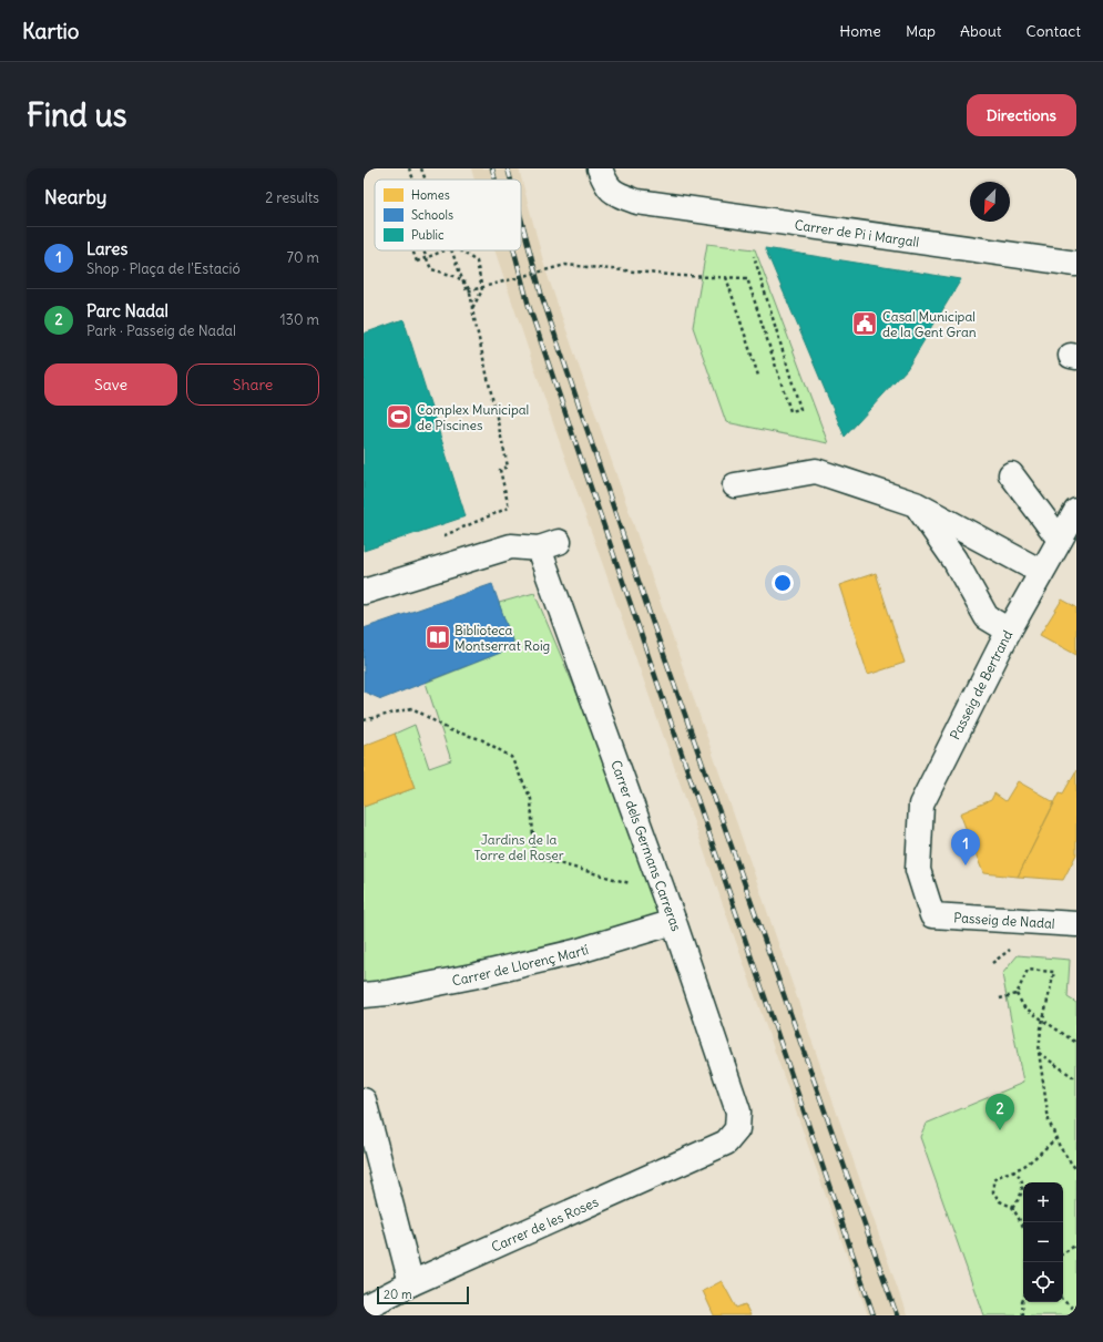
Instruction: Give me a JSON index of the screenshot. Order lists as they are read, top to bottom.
{
  "streets": {
    "street": [
      "Carrer de Pi i Margall",
      "Passeig de Bertrand",
      "Carrer dels Germans Carreras",
      "Passeig de Nadal",
      "Carrer de Llorenç Martí",
      "Carrer de les Roses"
    ]
  },
  "crossings": [
    ["Passeig de Bertrand", "Passeig de Nadal"],
    ["Carrer dels Germans Carreras", "Carrer de Llorenç Martí"],
    ["Carrer dels Germans Carreras", "Carrer de les Roses"]
  ],
  "parks": ["Jardins de la Torre del Roser"],
  "places": {
    "public building": ["Casal Municipal de la Gent Gran"],
    "sports": ["Complex Municipal de Piscines"],
    "library": ["Biblioteca Montserrat Roig"]
  },
  "legend": ["Homes", "Schools", "Public"],
  "scale_bar": "20 m",
  "north": "bottom left",
  "page": {
    "header": "Kartio",
    "nav": [
      "Home",
      "Map",
      "About",
      "Contact"
    ],
    "buttons": [
      "Directions",
      ["Save", "Share"]
    ],
    "title": "Find us",
    "heading": ["Nearby", "2 results"],
    "list": [
      {
        "mark": "1",
        "name": "Lares",
        "note": "Shop · Plaça de l'Estació",
        "value": "70 m"
      },
      {
        "mark": "2",
        "name": "Parc Nadal",
        "note": "Park · Passeig de Nadal",
        "value": "130 m"
      }
    ],
    "pins": ["1", "2"],
    "map_buttons": ["+", "−"],
    "scale": "20 m"
  }
}
